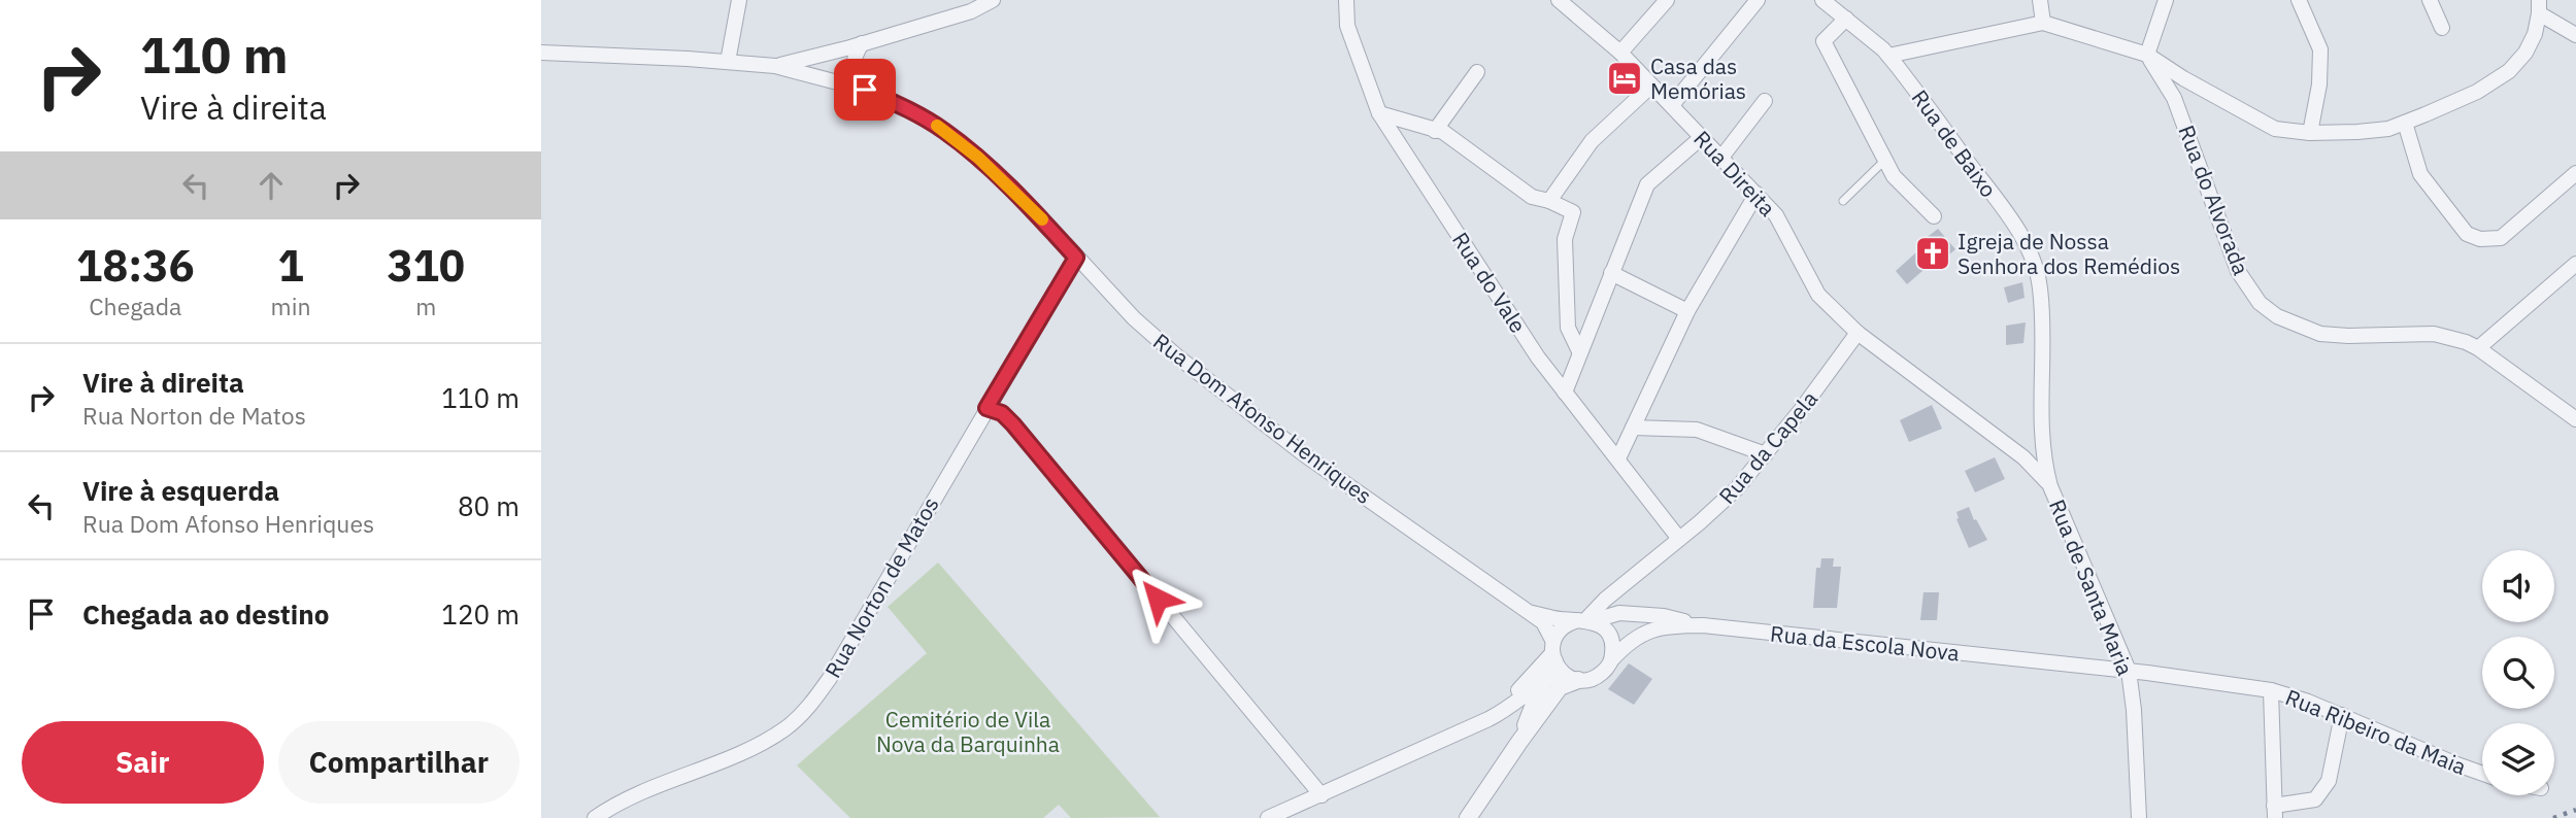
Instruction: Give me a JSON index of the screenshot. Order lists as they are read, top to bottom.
{
  "streets": {
    "street": [
      "Rua de Baixo",
      "Rua Direita",
      "Rua do Alvorada",
      "Rua do Vale",
      "Rua Dom Afonso Henriques",
      "Rua da Capela",
      "Rua Norton de Matos",
      "Rua de Santa Maria",
      "Rua da Escola Nova",
      "Rua Ribeiro da Maia"
    ]
  },
  "crossings": [
    ["Rua de Baixo", "Rua Direita"],
    ["Rua de Baixo", "Rua de Santa Maria"],
    ["Rua Direita", "Rua da Capela"],
    ["Rua Direita", "Rua de Santa Maria"],
    ["Rua do Vale", "Rua da Capela"],
    ["Rua Dom Afonso Henriques", "Rua da Capela"],
    ["Rua Dom Afonso Henriques", "Rua Norton de Matos"],
    ["Rua Dom Afonso Henriques", "Rua da Escola Nova"],
    ["Rua da Capela", "Rua da Escola Nova"],
    ["Rua de Santa Maria", "Rua da Escola Nova"],
    ["Rua de Santa Maria", "Rua Ribeiro da Maia"],
    ["Rua da Escola Nova", "Rua Ribeiro da Maia"]
  ],
  "parks": ["Cemitério de Vila Nova da Barquinha"],
  "places": {
    "hotel": ["Casa das Memórias"],
    "church": ["Igreja de Nossa Senhora dos Remédios"]
  },
  "page": {
    "turn": ["110 m", "Vire à direita"],
    "eta": [
      "18:36",
      "Chegada",
      "1",
      "min",
      "310",
      "m"
    ],
    "list": [
      {
        "name": "Vire à direita",
        "note": "Rua Norton de Matos",
        "value": "110 m"
      },
      {
        "name": "Vire à esquerda",
        "note": "Rua Dom Afonso Henriques",
        "value": "80 m"
      },
      {
        "name": "Chegada ao destino",
        "value": "120 m"
      }
    ],
    "buttons": ["Sair", "Compartilhar"]
  }
}
